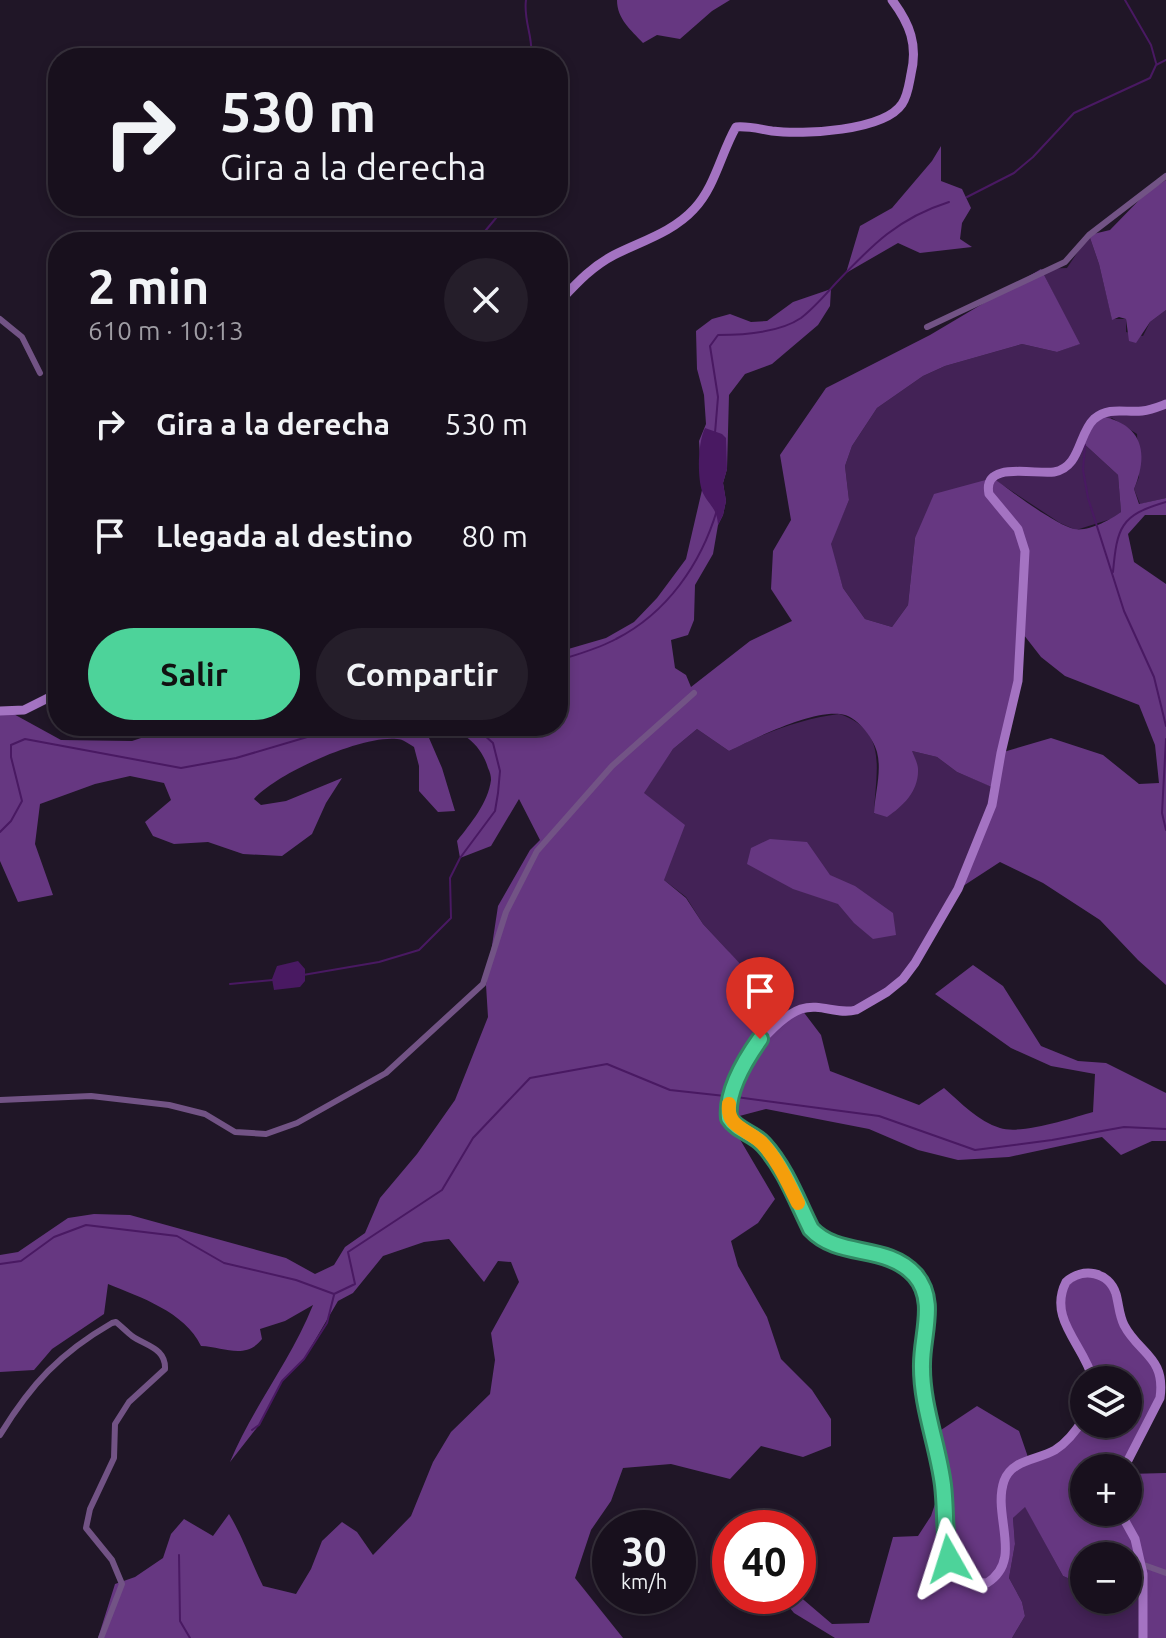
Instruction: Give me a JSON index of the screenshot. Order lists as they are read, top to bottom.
{
  "page": {
    "turn": ["530 m", "Gira a la derecha"],
    "heading": ["2 min", "610 m · 10:13"],
    "list": [
      {
        "name": "Gira a la derecha",
        "value": "530 m"
      },
      {
        "name": "Llegada al destino",
        "value": "80 m"
      }
    ],
    "buttons": ["Salir", "Compartir"],
    "map_buttons": ["+", "−"],
    "speed": "30 km/h",
    "limit": "40"
  }
}
